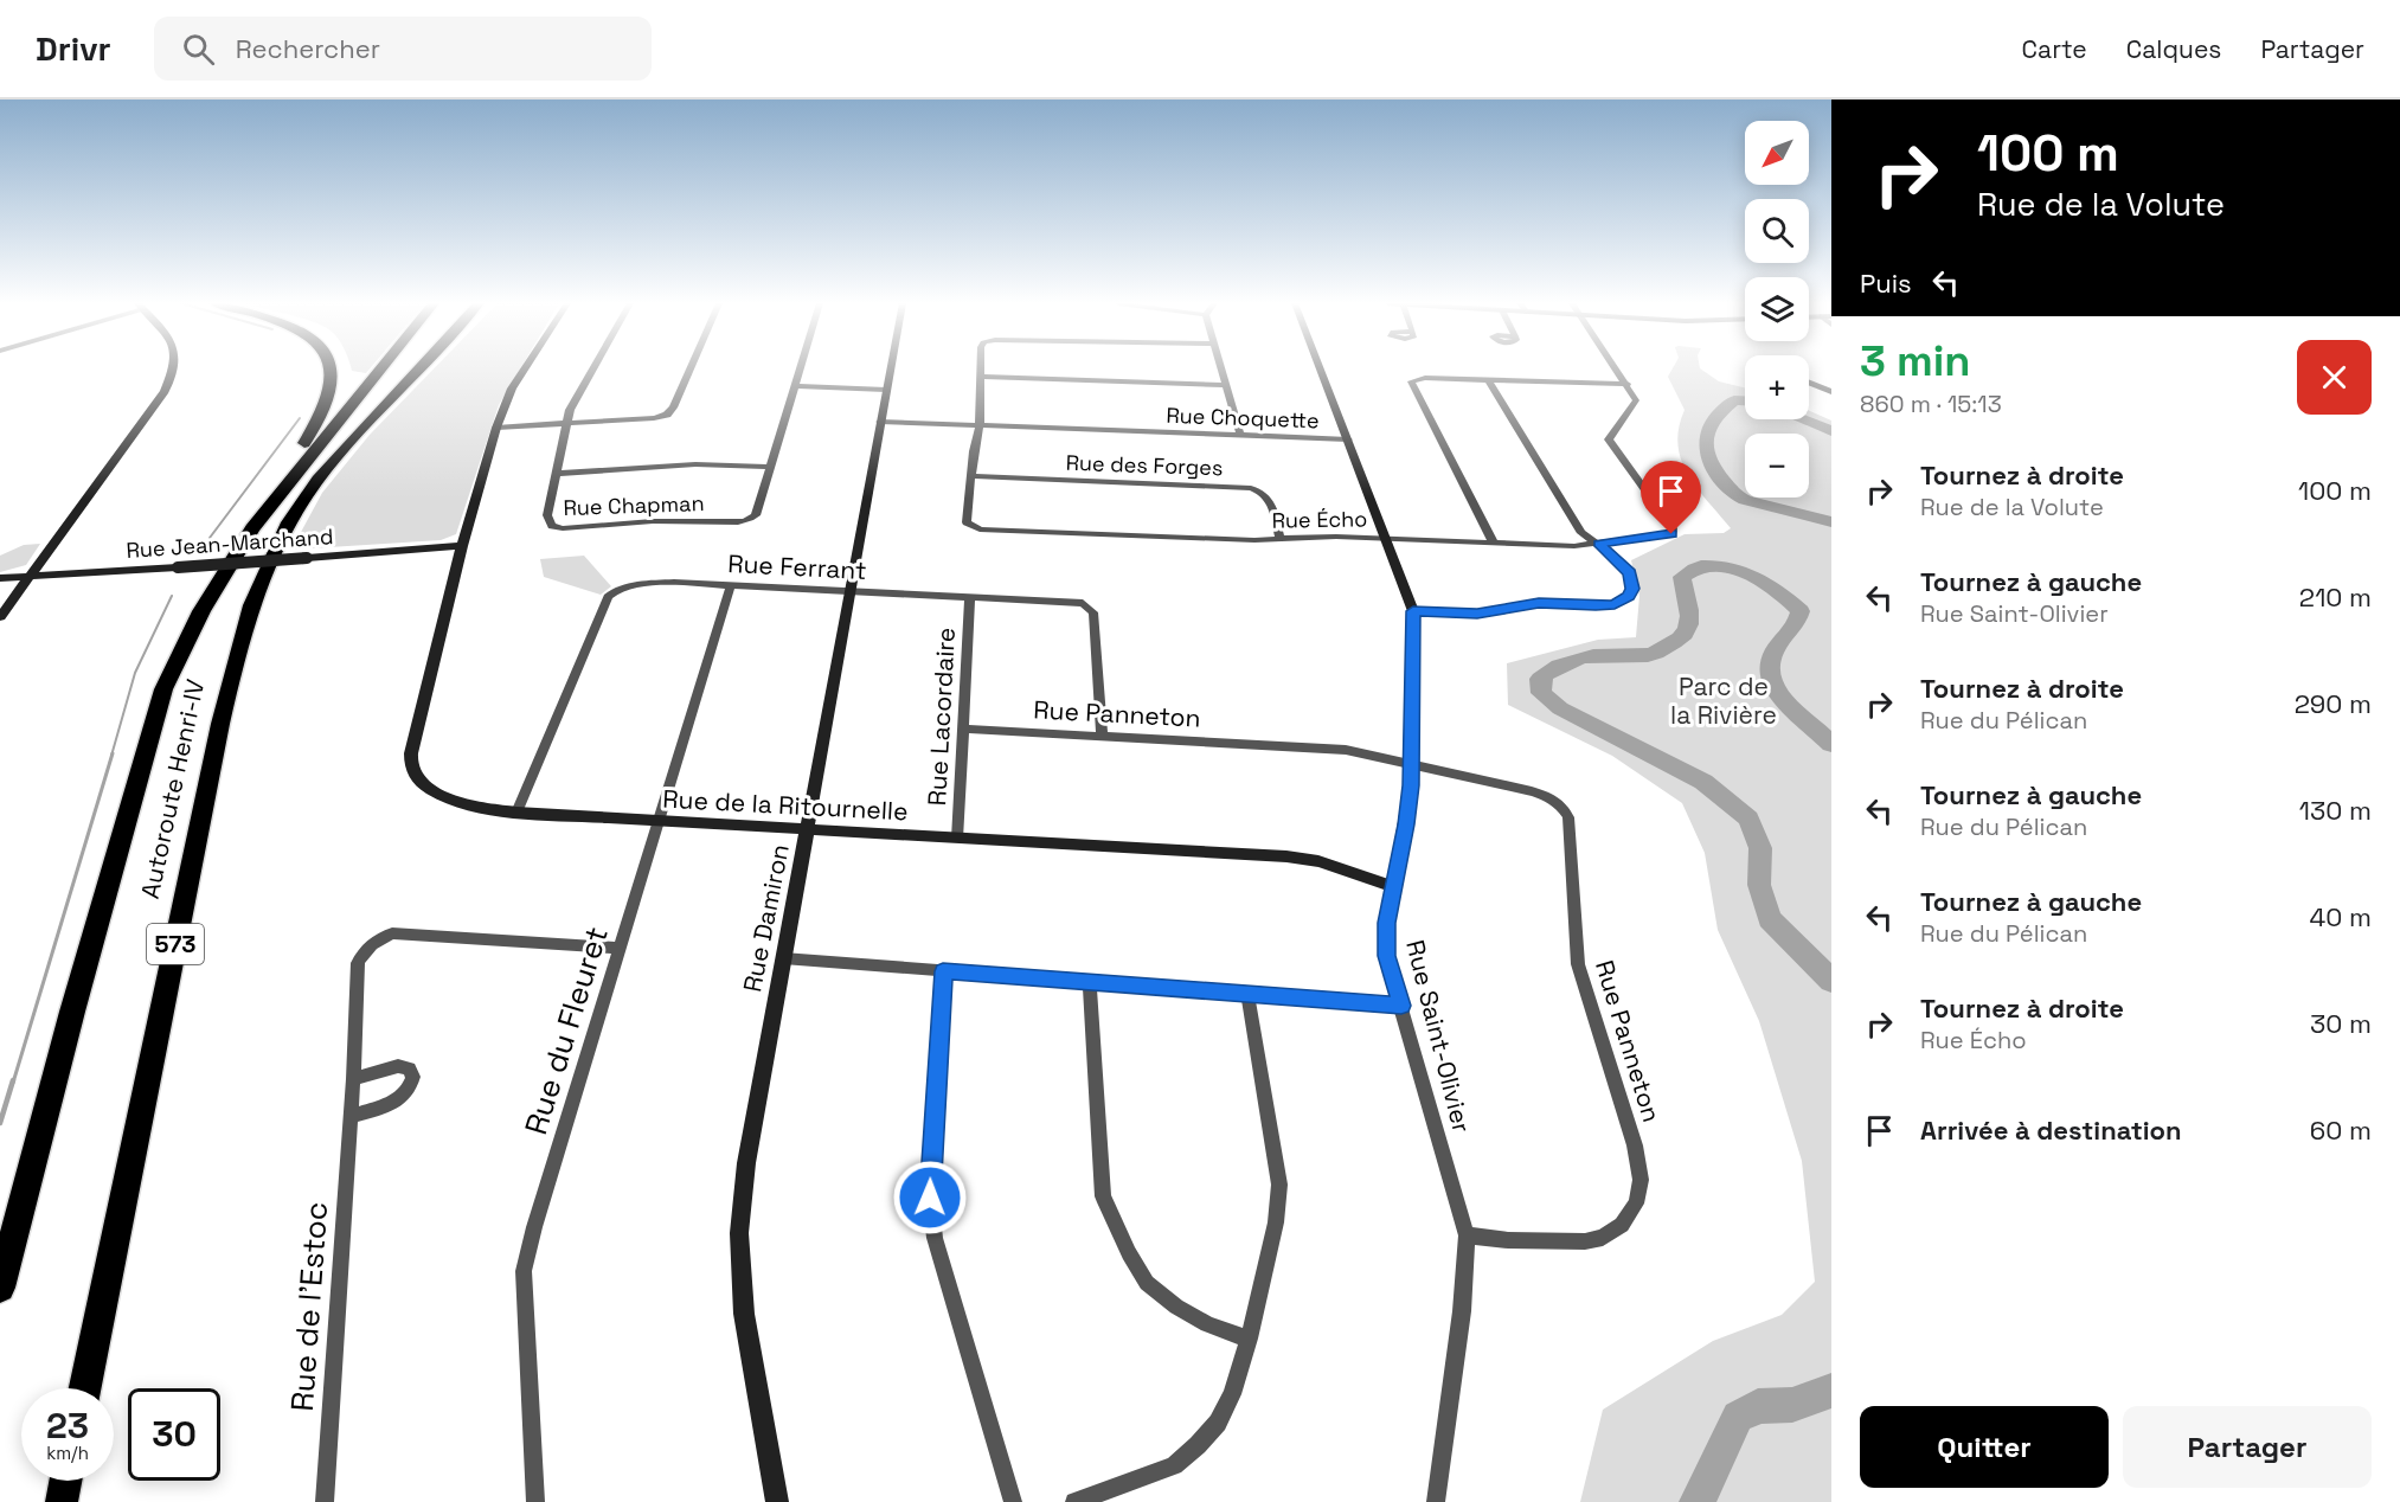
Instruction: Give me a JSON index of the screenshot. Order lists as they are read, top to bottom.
{
  "streets": {
    "highway": ["Autoroute Henri-IV", "573"],
    "street": [
      "Rue Choquette",
      "Rue des Forges",
      "Rue Chapman",
      "Rue Écho",
      "Rue Jean-Marchand",
      "Rue Ferrant",
      "Rue Panneton",
      "Rue Lacordaire",
      "Rue de la Ritournelle",
      "Rue Damiron",
      "Rue du Fleuret",
      "Rue Saint-Olivier",
      "Rue de l'Estoc"
    ]
  },
  "crossings": [
    ["Rue Choquette", "Rue Damiron"],
    ["Rue Choquette", "Rue Saint-Olivier"],
    ["Rue des Forges", "Rue Écho"],
    ["Rue Écho", "Rue Saint-Olivier"],
    ["Rue Jean-Marchand", "Rue de la Ritournelle"],
    ["Rue Ferrant", "Rue Panneton"],
    ["Rue Ferrant", "Rue Lacordaire"],
    ["Rue Ferrant", "Rue de la Ritournelle"],
    ["Rue Ferrant", "Rue Damiron"],
    ["Rue Ferrant", "Rue du Fleuret"],
    ["Rue Panneton", "Rue Lacordaire"],
    ["Rue Panneton", "Rue Saint-Olivier"],
    ["Rue Lacordaire", "Rue de la Ritournelle"],
    ["Rue de la Ritournelle", "Rue Damiron"],
    ["Rue de la Ritournelle", "Rue du Fleuret"],
    ["Rue de la Ritournelle", "Rue Saint-Olivier"],
    ["Rue du Fleuret", "Rue de l'Estoc"]
  ],
  "parks": ["Parc de la Rivière"],
  "north": "bottom left",
  "page": {
    "header": "Drivr",
    "search": "Rechercher",
    "nav": ["Carte", "Calques", "Partager"],
    "turn": ["100 m", "Rue de la Volute"],
    "map_buttons": ["+", "−"],
    "then": "Puis",
    "heading": ["3 min", "860 m · 15:13"],
    "list": [
      {
        "name": "Tournez à droite",
        "note": "Rue de la Volute",
        "value": "100 m"
      },
      {
        "name": "Tournez à gauche",
        "note": "Rue Saint-Olivier",
        "value": "210 m"
      },
      {
        "name": "Tournez à droite",
        "note": "Rue du Pélican",
        "value": "290 m"
      },
      {
        "name": "Tournez à gauche",
        "note": "Rue du Pélican",
        "value": "130 m"
      },
      {
        "name": "Tournez à gauche",
        "note": "Rue du Pélican",
        "value": "40 m"
      },
      {
        "name": "Tournez à droite",
        "note": "Rue Écho",
        "value": "30 m"
      },
      {
        "name": "Arrivée à destination",
        "value": "60 m"
      }
    ],
    "speed": "23 km/h",
    "limit": "30",
    "buttons": ["Quitter", "Partager"]
  }
}
